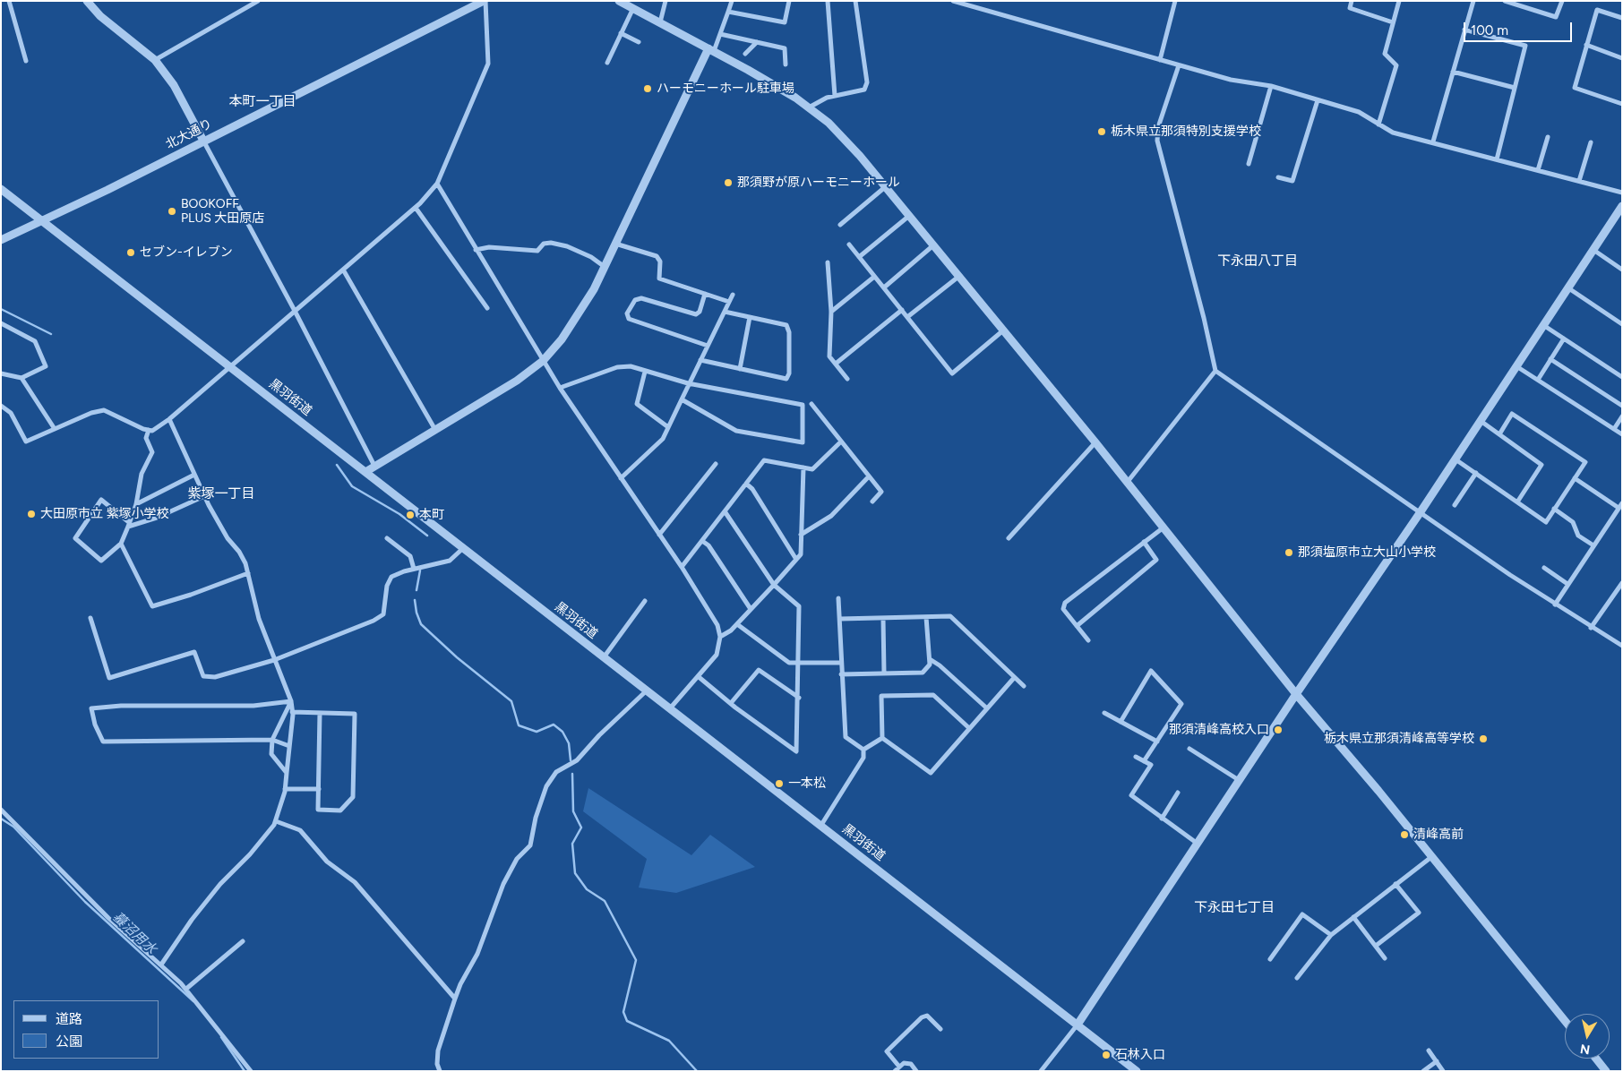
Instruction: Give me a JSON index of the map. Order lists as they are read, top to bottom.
{
  "streets": {
    "street": ["北大通り", "黒羽街道"]
  },
  "crossings": [
    ["北大通り", "黒羽街道"]
  ],
  "districts": [
    "本町一丁目",
    "下永田八丁目",
    "紫塚一丁目",
    "下永田七丁目"
  ],
  "water": ["蟇沼用水"],
  "places": [
    "ハーモニーホール駐車場",
    "栃木県立那須特別支援学校",
    "那須野が原ハーモニーホール",
    "BOOKOFF PLUS 大田原店",
    "セブン-イレブン",
    "大田原市立 紫塚小学校",
    "本町",
    "那須塩原市立大山小学校",
    "那須清峰高校入口",
    "栃木県立那須清峰高等学校",
    "一本松",
    "清峰高前",
    "石林入口"
  ],
  "legend": ["道路", "公園"],
  "scale_bar": "100 m",
  "north": "bottom"
}
